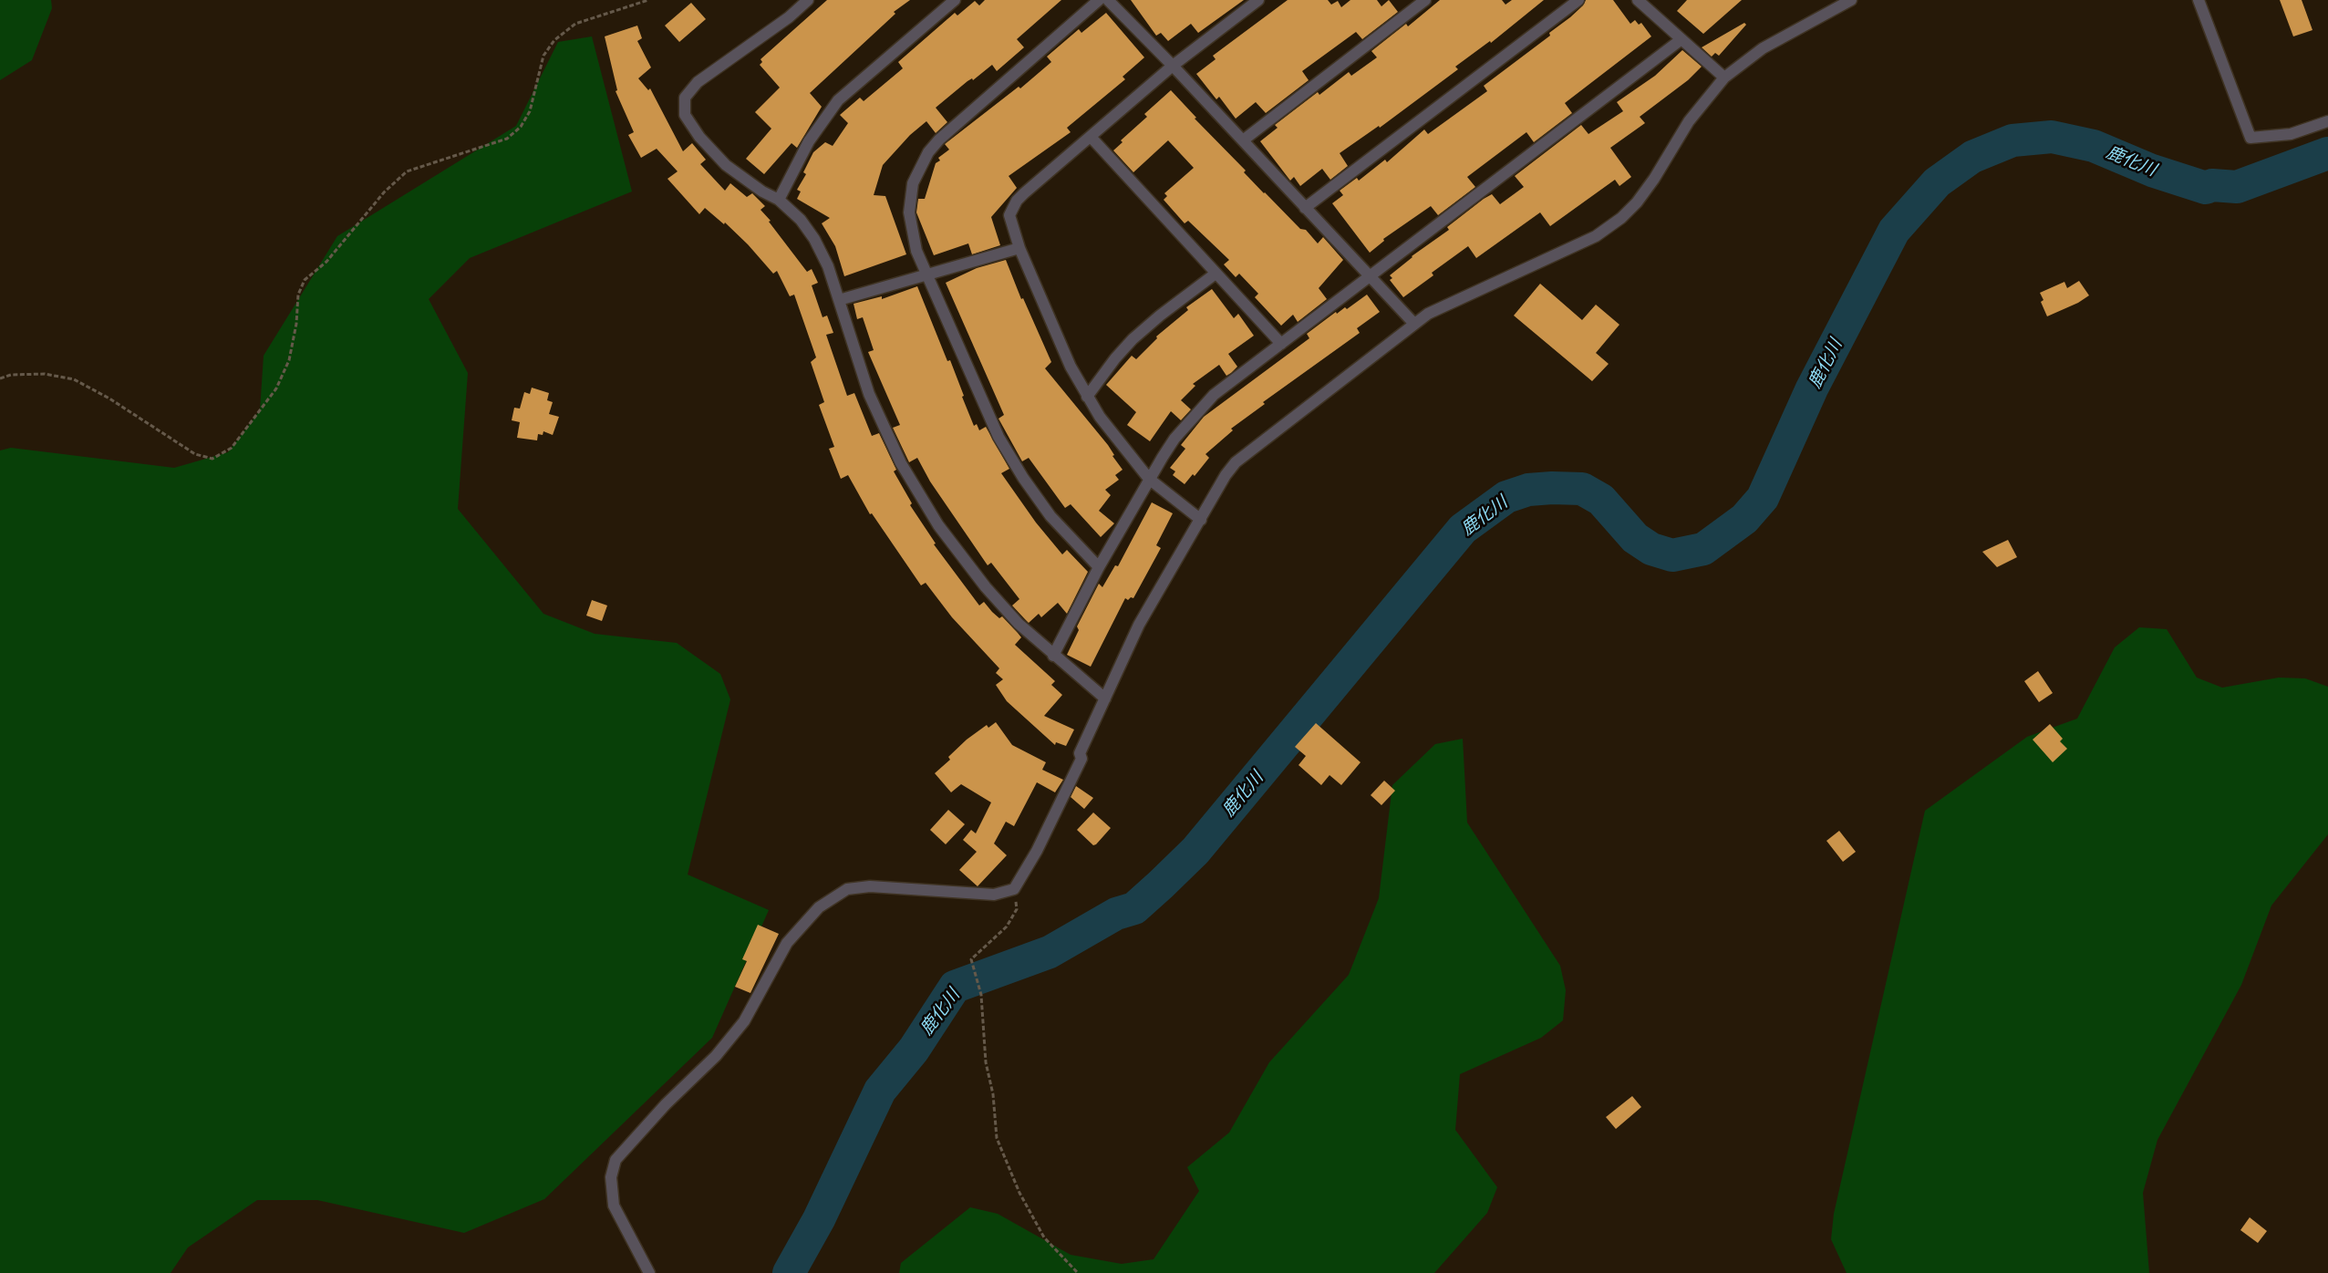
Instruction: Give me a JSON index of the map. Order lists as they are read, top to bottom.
{
  "water": ["鹿化川"]
}
